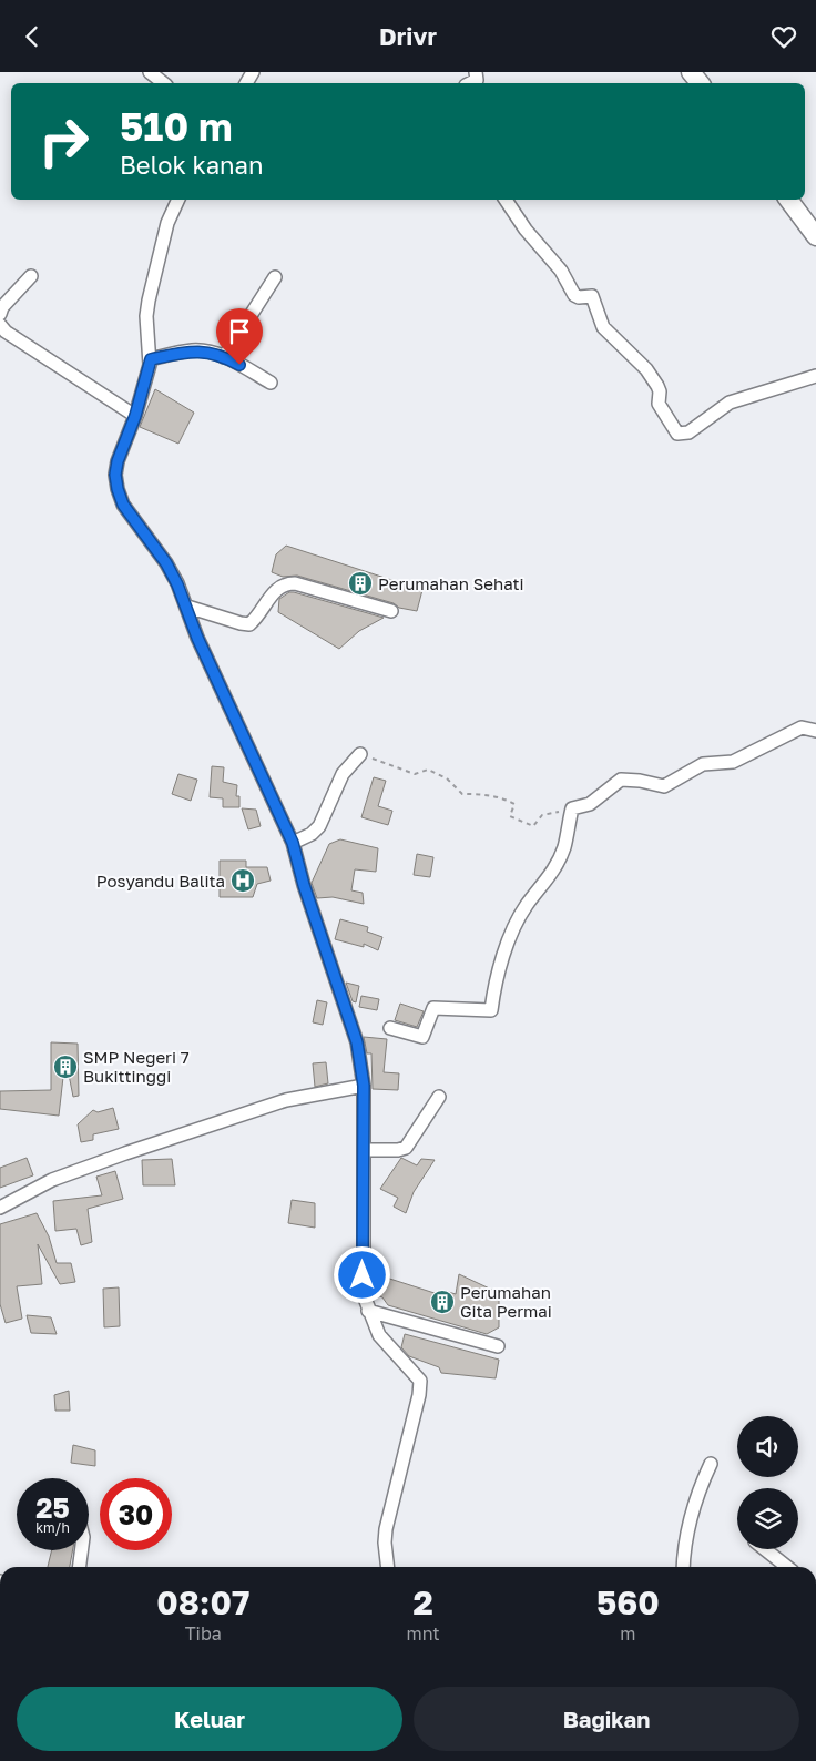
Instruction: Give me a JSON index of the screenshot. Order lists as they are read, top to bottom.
{
  "places": {
    "building": ["Perumahan Sehati", "SMP Negeri 7 Bukittinggi", "Perumahan Gita Permai"],
    "hospital": ["Posyandu Balita"]
  },
  "page": {
    "header": "Drivr",
    "turn": ["510 m", "Belok kanan"],
    "speed": "25 km/h",
    "limit": "30",
    "eta": [
      "08:07",
      "Tiba",
      "2",
      "mnt",
      "560",
      "m"
    ],
    "buttons": ["Keluar", "Bagikan"]
  }
}
